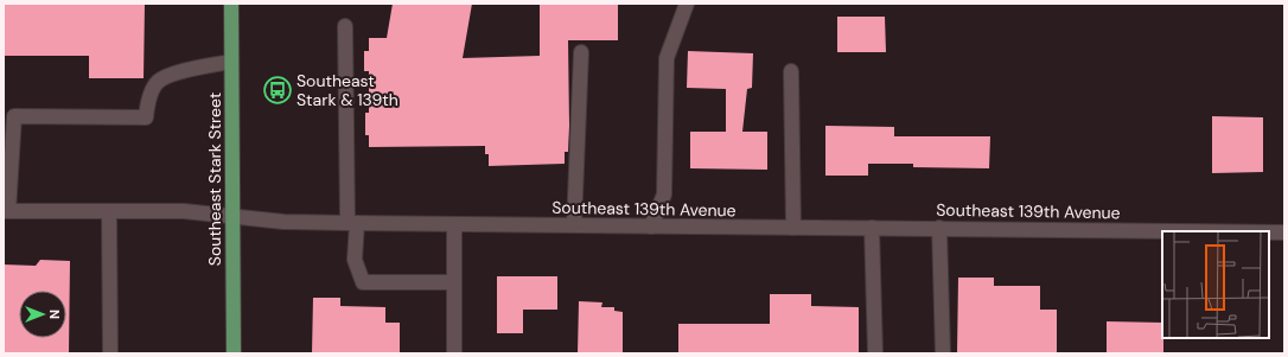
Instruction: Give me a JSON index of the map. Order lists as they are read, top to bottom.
{
  "streets": {
    "main road": ["Southeast Stark Street"],
    "street": ["Southeast 139th Avenue"]
  },
  "crossings": [
    ["Southeast Stark Street", "Southeast 139th Avenue"]
  ],
  "places": {
    "bus stop": ["Southeast Stark & 139th"]
  },
  "north": "right"
}
